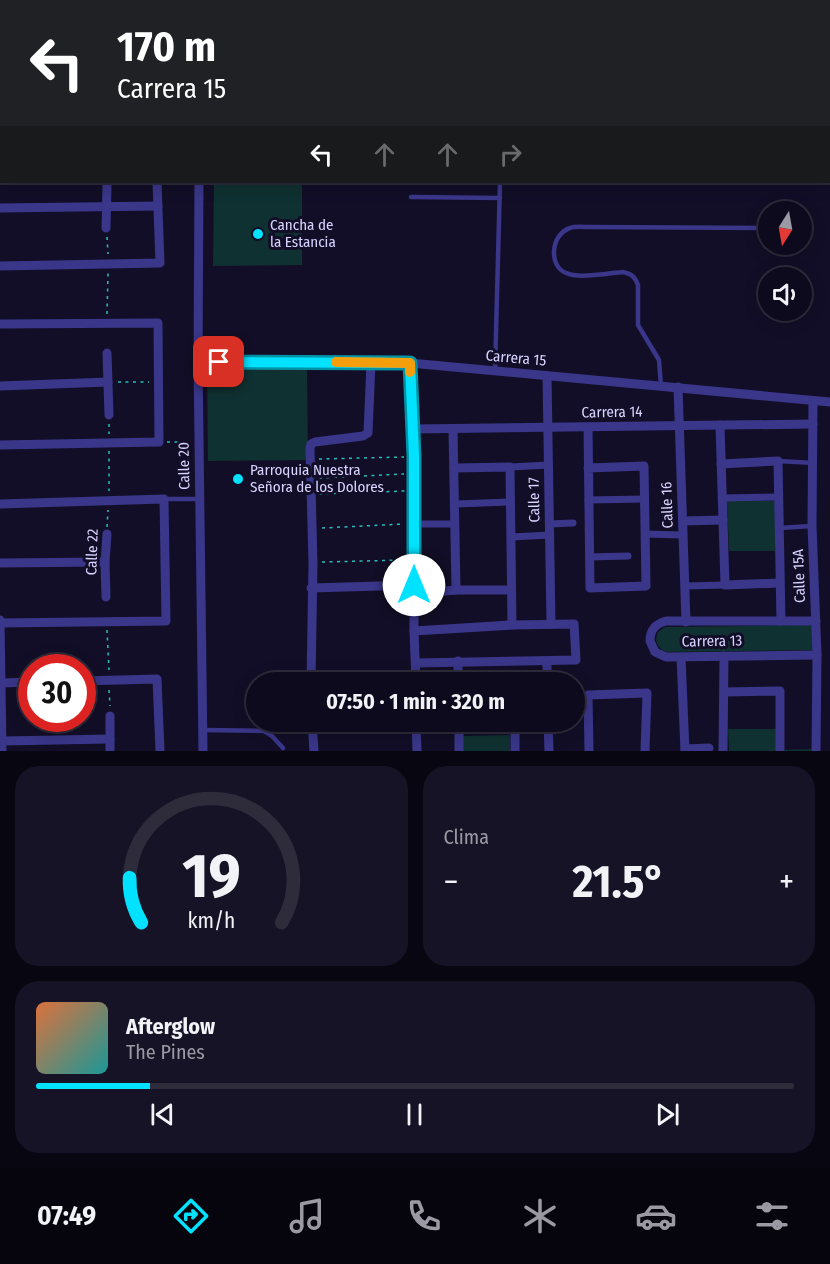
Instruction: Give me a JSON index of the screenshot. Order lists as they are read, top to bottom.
{
  "streets": {
    "street": [
      "Carrera 15",
      "Carrera 14",
      "Calle 20",
      "Calle 17",
      "Calle 16",
      "Calle 22",
      "Calle 15A",
      "Carrera 13"
    ]
  },
  "crossings": [
    ["Carrera 15", "Calle 20"],
    ["Carrera 15", "Calle 17"],
    ["Carrera 15", "Calle 16"],
    ["Carrera 15", "Calle 15A"],
    ["Carrera 14", "Calle 17"],
    ["Carrera 14", "Calle 16"],
    ["Carrera 14", "Calle 15A"],
    ["Calle 16", "Carrera 13"],
    ["Calle 15A", "Carrera 13"]
  ],
  "places": ["Cancha de la Estancia", "Parroquia Nuestra Señora de los Dolores"],
  "north": "bottom",
  "page": {
    "turn": ["170 m", "Carrera 15"],
    "limit": "30",
    "trip": "07:50 · 1 min · 320 m",
    "tile": "Clima",
    "heat": ["−", "21.5°", "+"],
    "song": ["Afterglow", "The Pines"],
    "tabs": "07:49",
    "gauge": ["19", "km/h"]
  }
}
